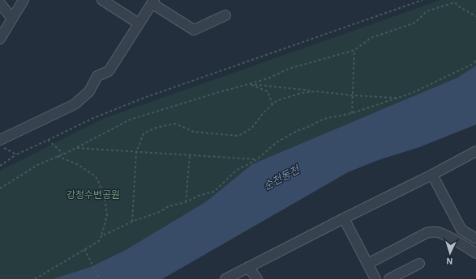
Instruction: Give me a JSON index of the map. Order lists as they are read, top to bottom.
{
  "water": ["순천동천"],
  "parks": ["강청수변공원"],
  "north": "bottom"
}
